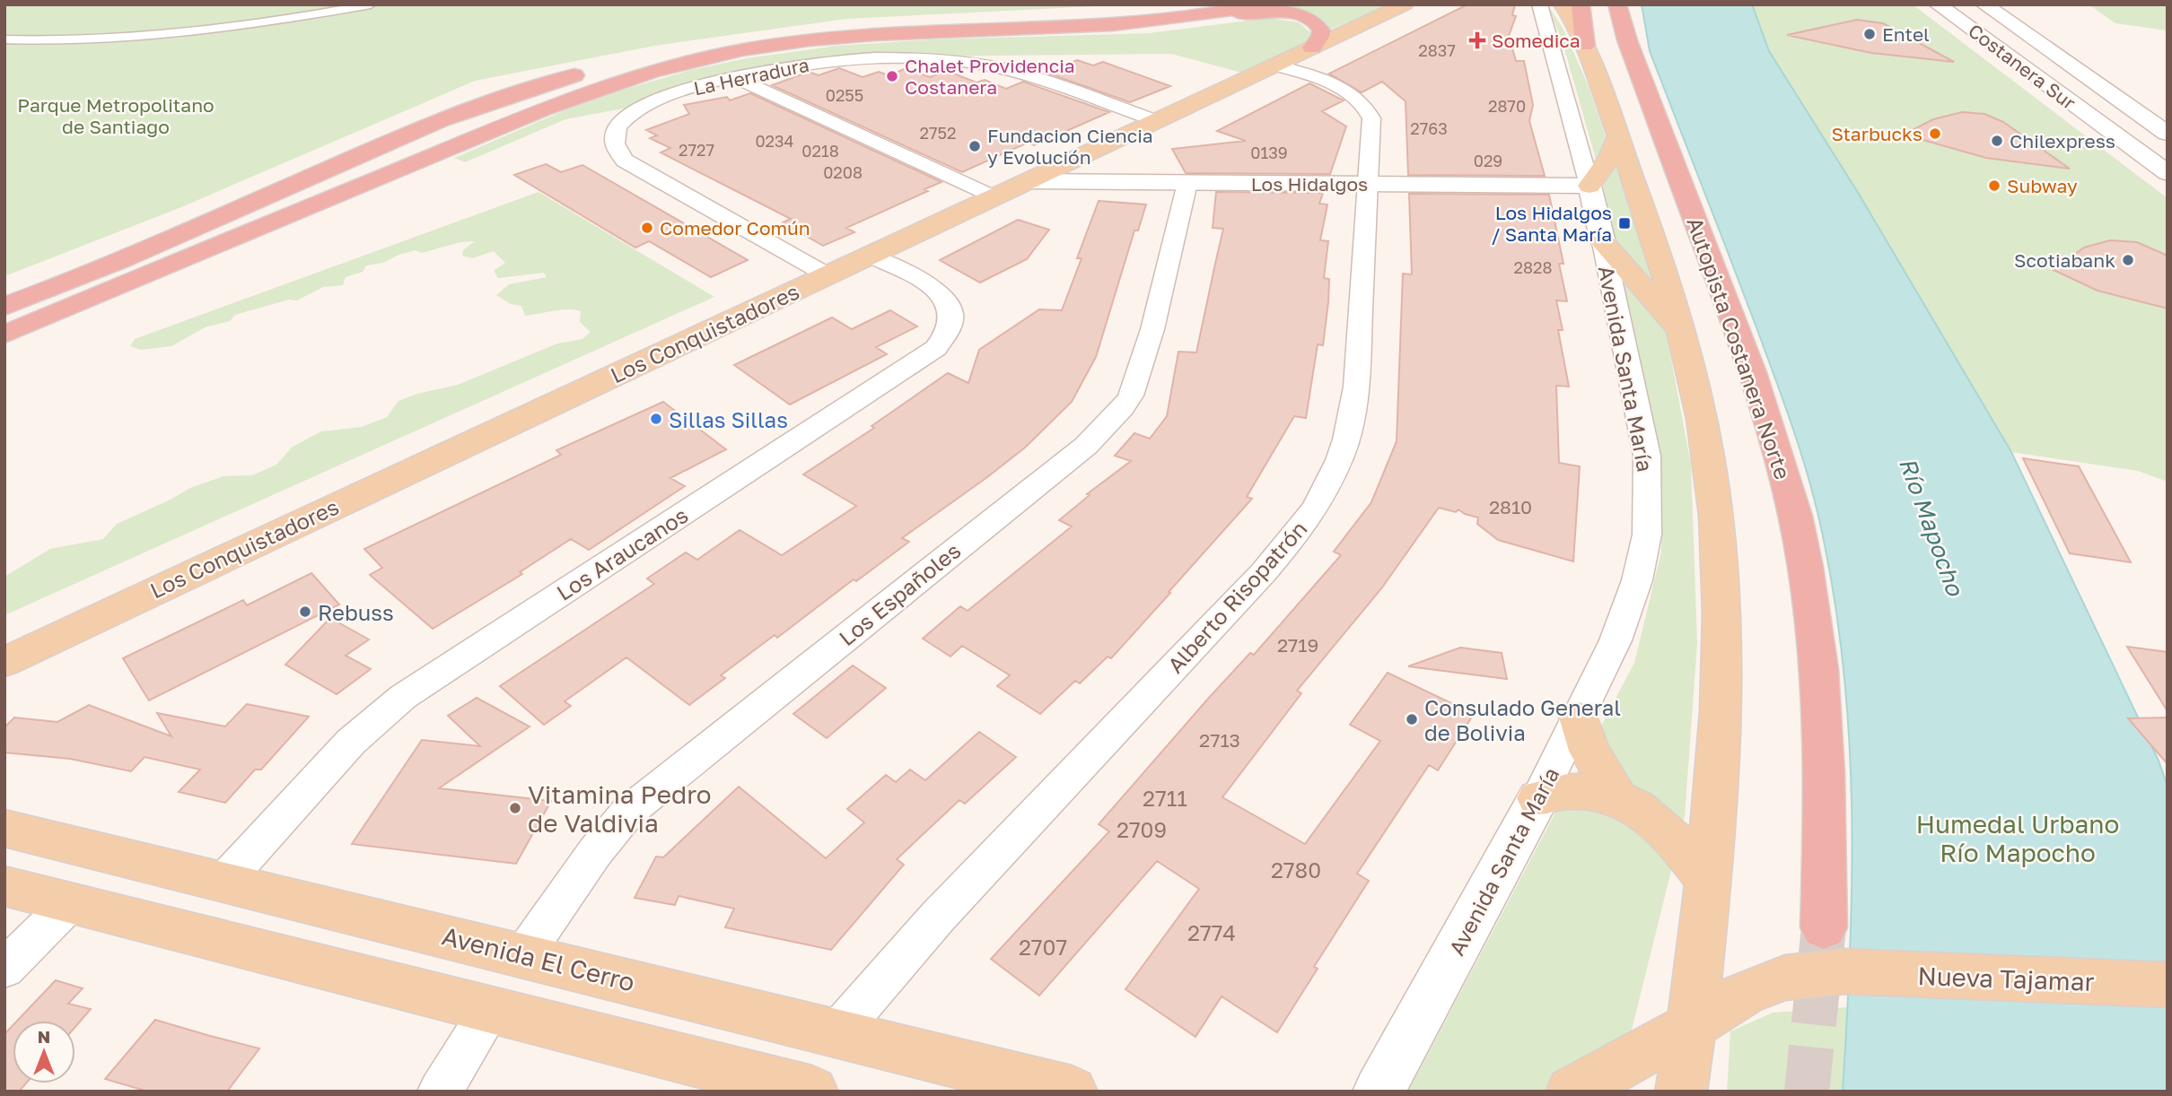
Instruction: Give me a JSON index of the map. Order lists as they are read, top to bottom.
{
  "streets": {
    "highway": ["Autopista Costanera Norte"],
    "main road": ["Los Conquistadores", "Avenida El Cerro", "Nueva Tajamar"],
    "street": [
      "Costanera Sur",
      "La Herradura",
      "Los Hidalgos",
      "Avenida Santa María",
      "Los Araucanos",
      "Los Españoles",
      "Alberto Risopatrón"
    ]
  },
  "crossings": [
    ["La Herradura", "Los Conquistadores"],
    ["Los Hidalgos", "Los Conquistadores"],
    ["Los Hidalgos", "Avenida Santa María"],
    ["Los Hidalgos", "Los Españoles"],
    ["Los Hidalgos", "Alberto Risopatrón"],
    ["Los Conquistadores", "Los Araucanos"],
    ["Los Conquistadores", "Alberto Risopatrón"],
    ["Los Araucanos", "Avenida El Cerro"],
    ["Los Españoles", "Avenida El Cerro"],
    ["Alberto Risopatrón", "Avenida El Cerro"]
  ],
  "water": ["Río Mapocho"],
  "parks": ["Parque Metropolitano de Santiago", "Humedal Urbano Río Mapocho"],
  "places": {
    "other": [
      "Entel",
      "Chalet Providencia Costanera",
      "Starbucks",
      "Chilexpress",
      "Fundacion Ciencia y Evolución",
      "Subway",
      "Comedor Común",
      "Scotiabank",
      "Sillas Sillas",
      "Rebuss",
      "Consulado General de Bolivia",
      "Vitamina Pedro de Valdivia"
    ],
    "health": ["Somedica"],
    "transit": ["Los Hidalgos / Santa María"]
  },
  "house_numbers": [
    "2837",
    "0255",
    "2870",
    "2763",
    "2752",
    "0234",
    "2727",
    "0218",
    "0139",
    "029",
    "0208",
    "2828",
    "2810",
    "2719",
    "2713",
    "2711",
    "2709",
    "2780",
    "2774",
    "2707"
  ],
  "north": "top"
}
